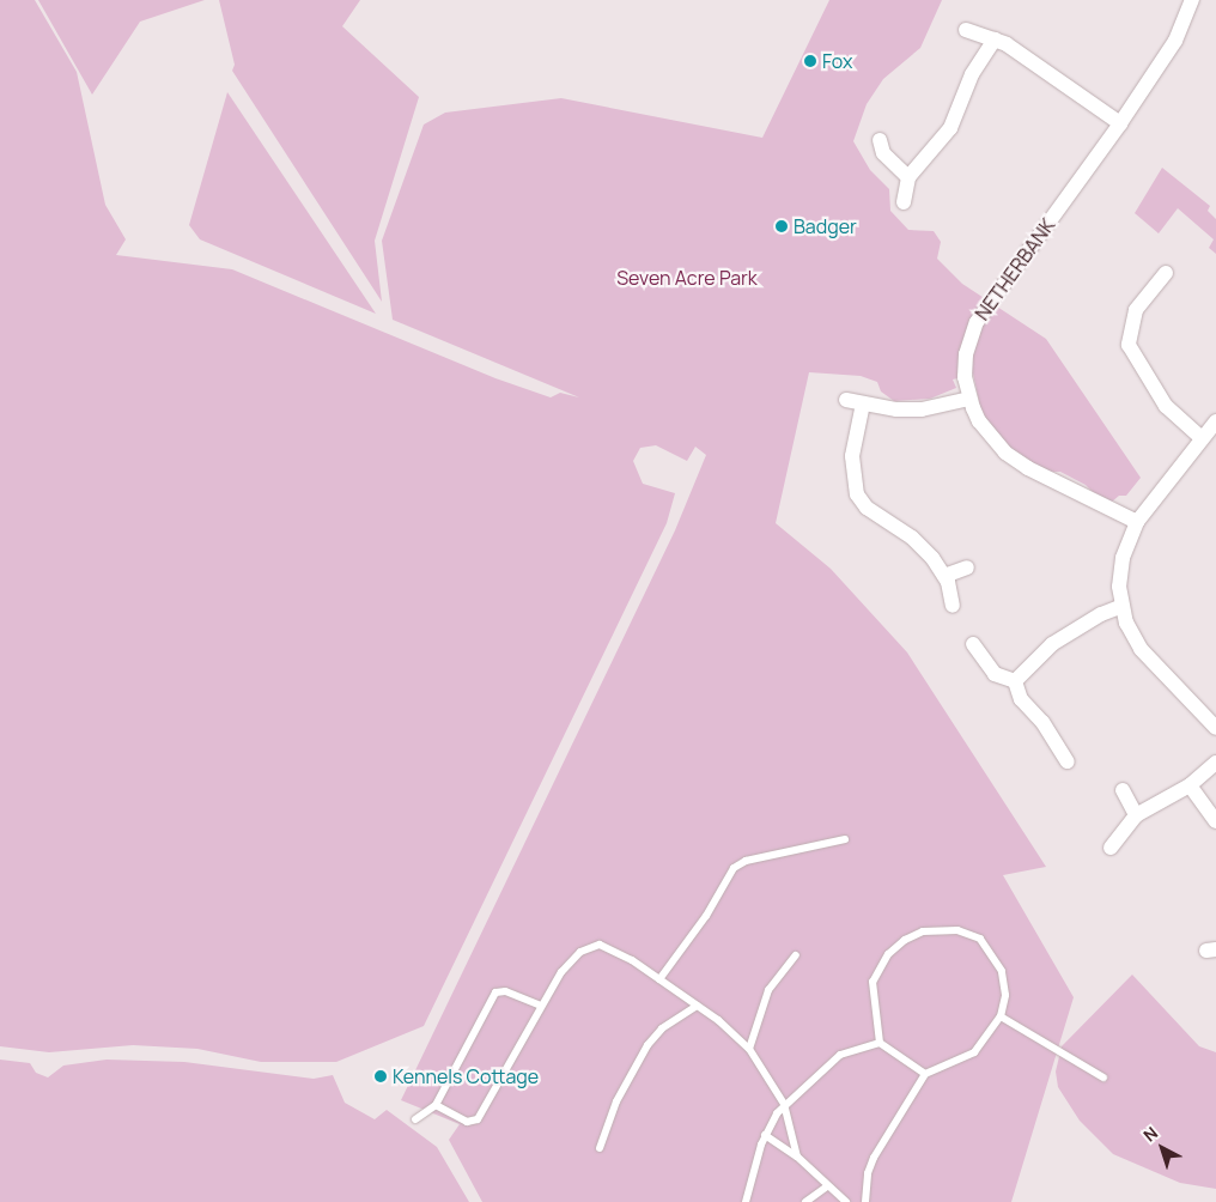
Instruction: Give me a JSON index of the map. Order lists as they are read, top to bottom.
{
  "streets": {
    "street": ["NETHERBANK"]
  },
  "parks": ["Seven Acre Park"],
  "places": ["Fox", "Badger", "Kennels Cottage"],
  "north": "top left"
}
